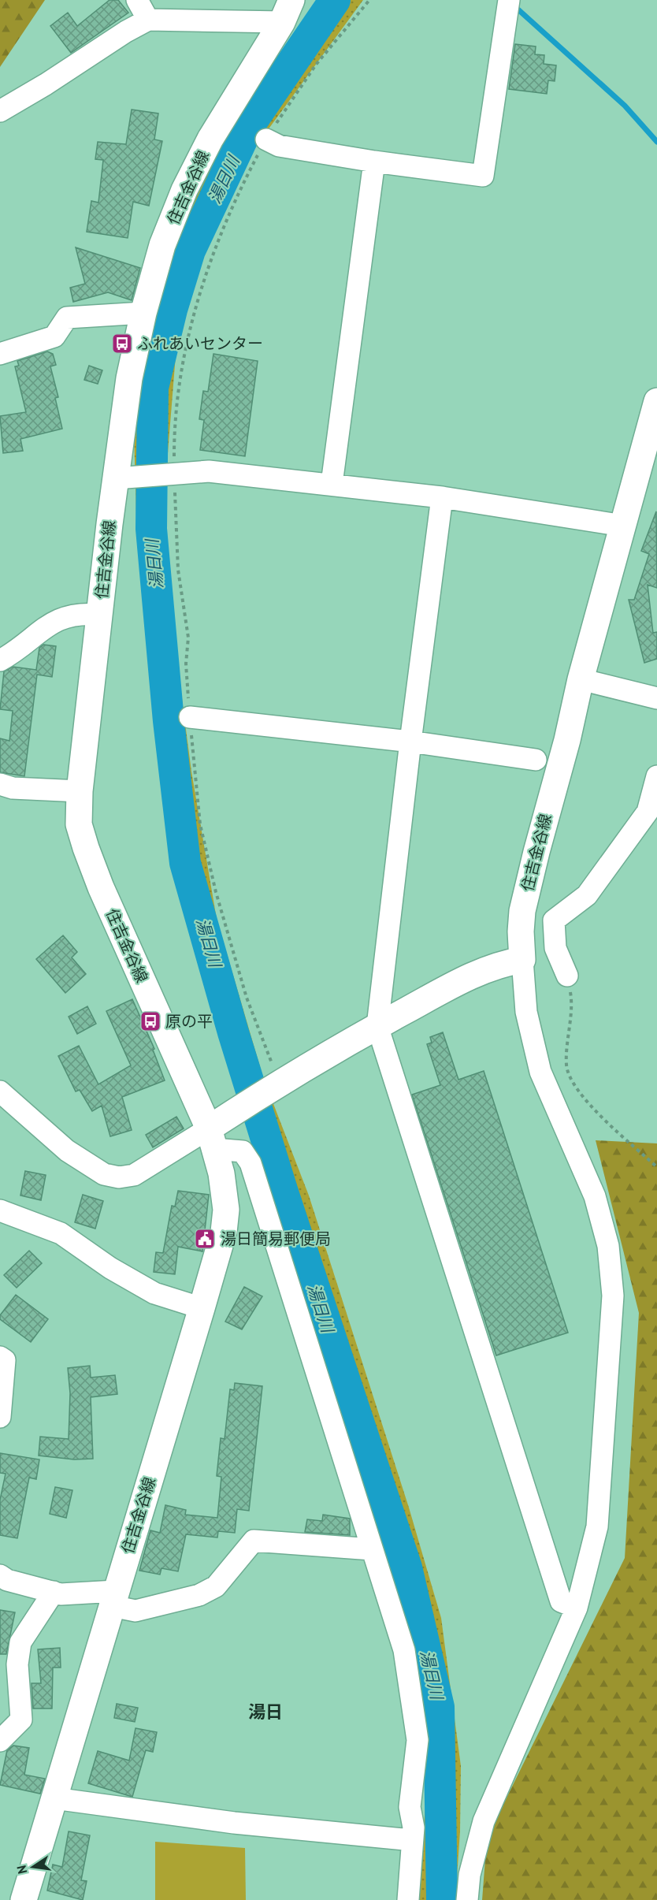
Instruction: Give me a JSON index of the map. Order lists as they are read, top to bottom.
{
  "streets": {
    "main road": ["住吉金谷線"]
  },
  "districts": ["湯日"],
  "water": ["湯日川"],
  "places": {
    "bus stop": ["ふれあいセンター", "原の平"],
    "public building": ["湯日簡易郵便局"]
  },
  "north": "left"
}
